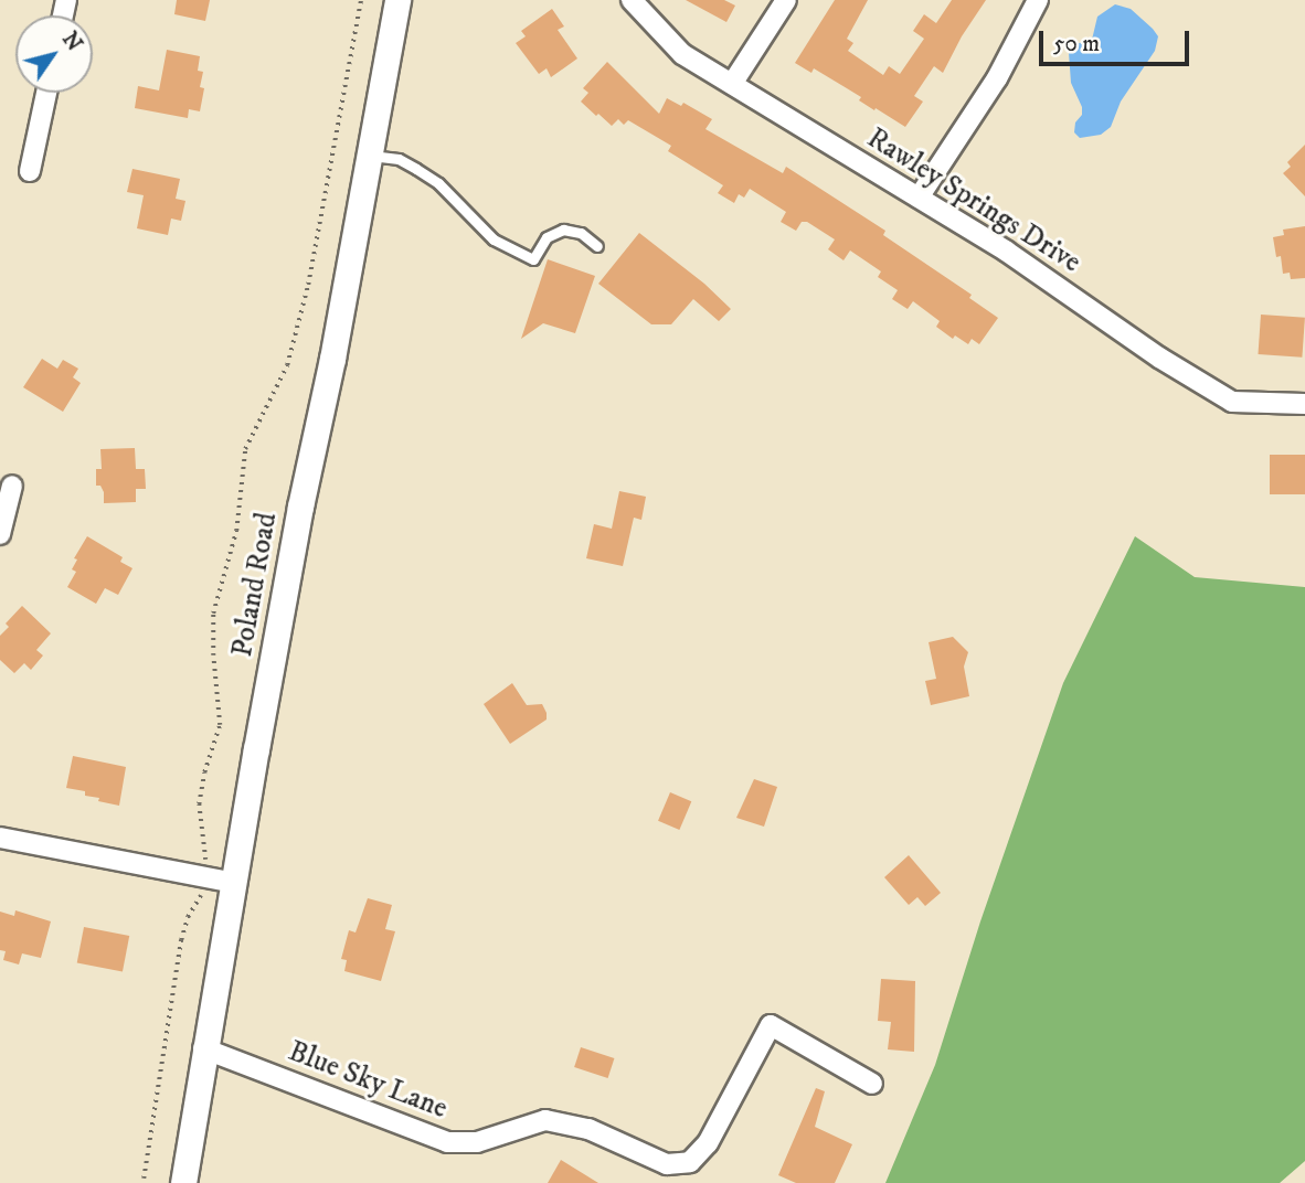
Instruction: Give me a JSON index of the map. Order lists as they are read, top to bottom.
{
  "streets": {
    "street": ["Rawley Springs Drive", "Poland Road", "Blue Sky Lane"]
  },
  "crossings": [
    ["Poland Road", "Blue Sky Lane"]
  ],
  "scale_bar": "50 m",
  "north": "top right"
}
